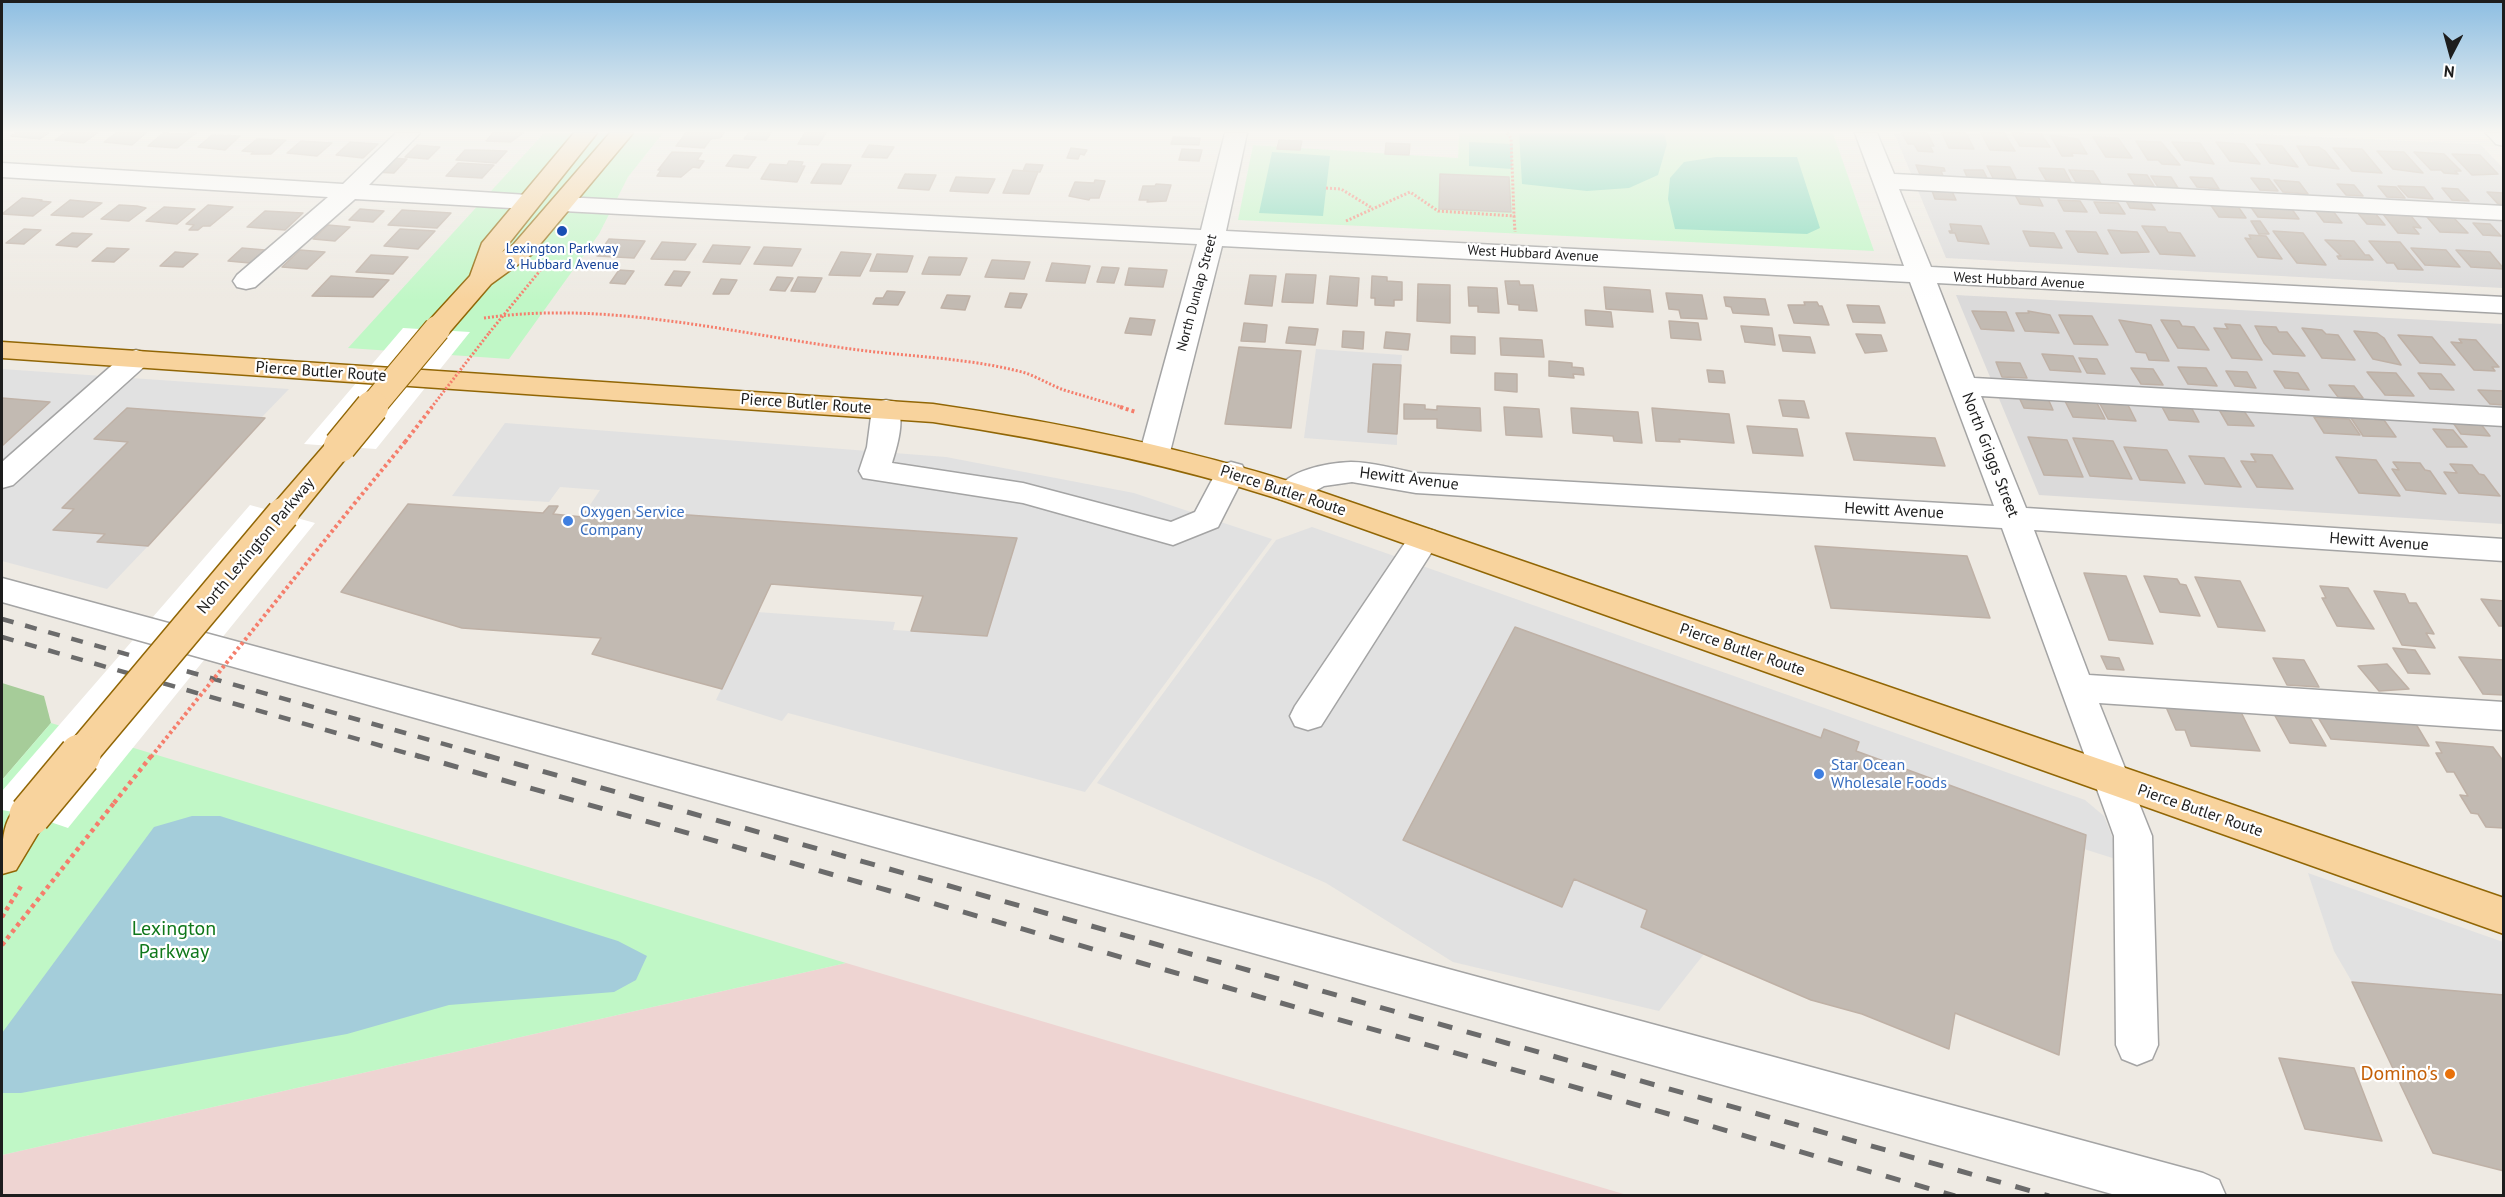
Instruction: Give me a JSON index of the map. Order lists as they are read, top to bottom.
{
  "streets": {
    "main road": ["Pierce Butler Route", "North Lexington Parkway"],
    "street": [
      "West Hubbard Avenue",
      "North Dunlap Street",
      "North Griggs Street",
      "Hewitt Avenue"
    ]
  },
  "crossings": [
    ["West Hubbard Avenue", "North Dunlap Street"],
    ["West Hubbard Avenue", "North Griggs Street"],
    ["North Dunlap Street", "Pierce Butler Route"],
    ["Pierce Butler Route", "North Griggs Street"],
    ["Pierce Butler Route", "Hewitt Avenue"],
    ["North Griggs Street", "Hewitt Avenue"]
  ],
  "parks": ["Lexington Parkway"],
  "places": [
    "Lexington Parkway & Hubbard Avenue",
    "Oxygen Service Company",
    "Star Ocean Wholesale Foods",
    "Domino's"
  ],
  "north": "bottom"
}
